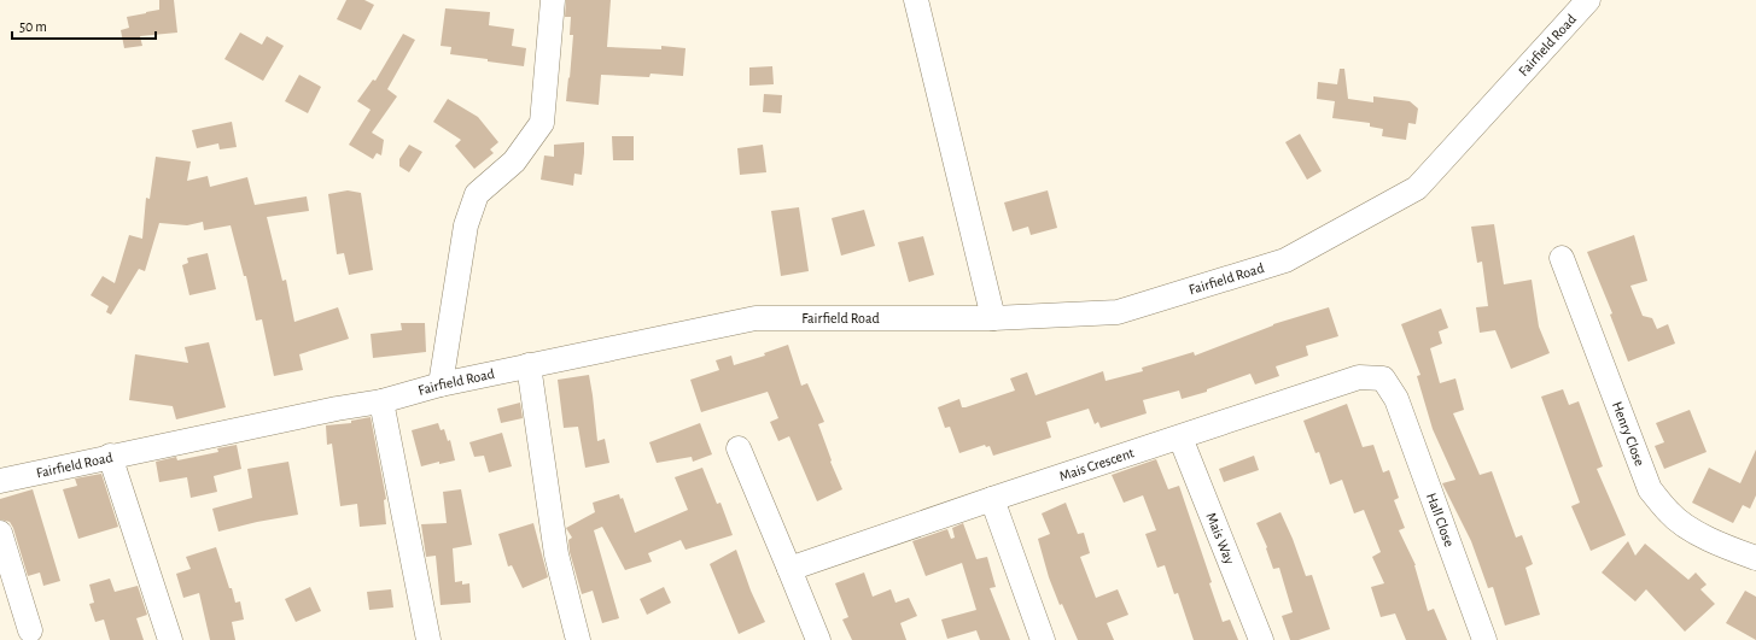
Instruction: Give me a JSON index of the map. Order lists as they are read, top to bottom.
{
  "streets": {
    "street": [
      "Fairfield Road",
      "Henry Close",
      "Mais Crescent",
      "Hall Close",
      "Mais Way"
    ]
  },
  "crossings": [
    ["Mais Crescent", "Hall Close"],
    ["Mais Crescent", "Mais Way"]
  ],
  "scale_bar": "50 m"
}
